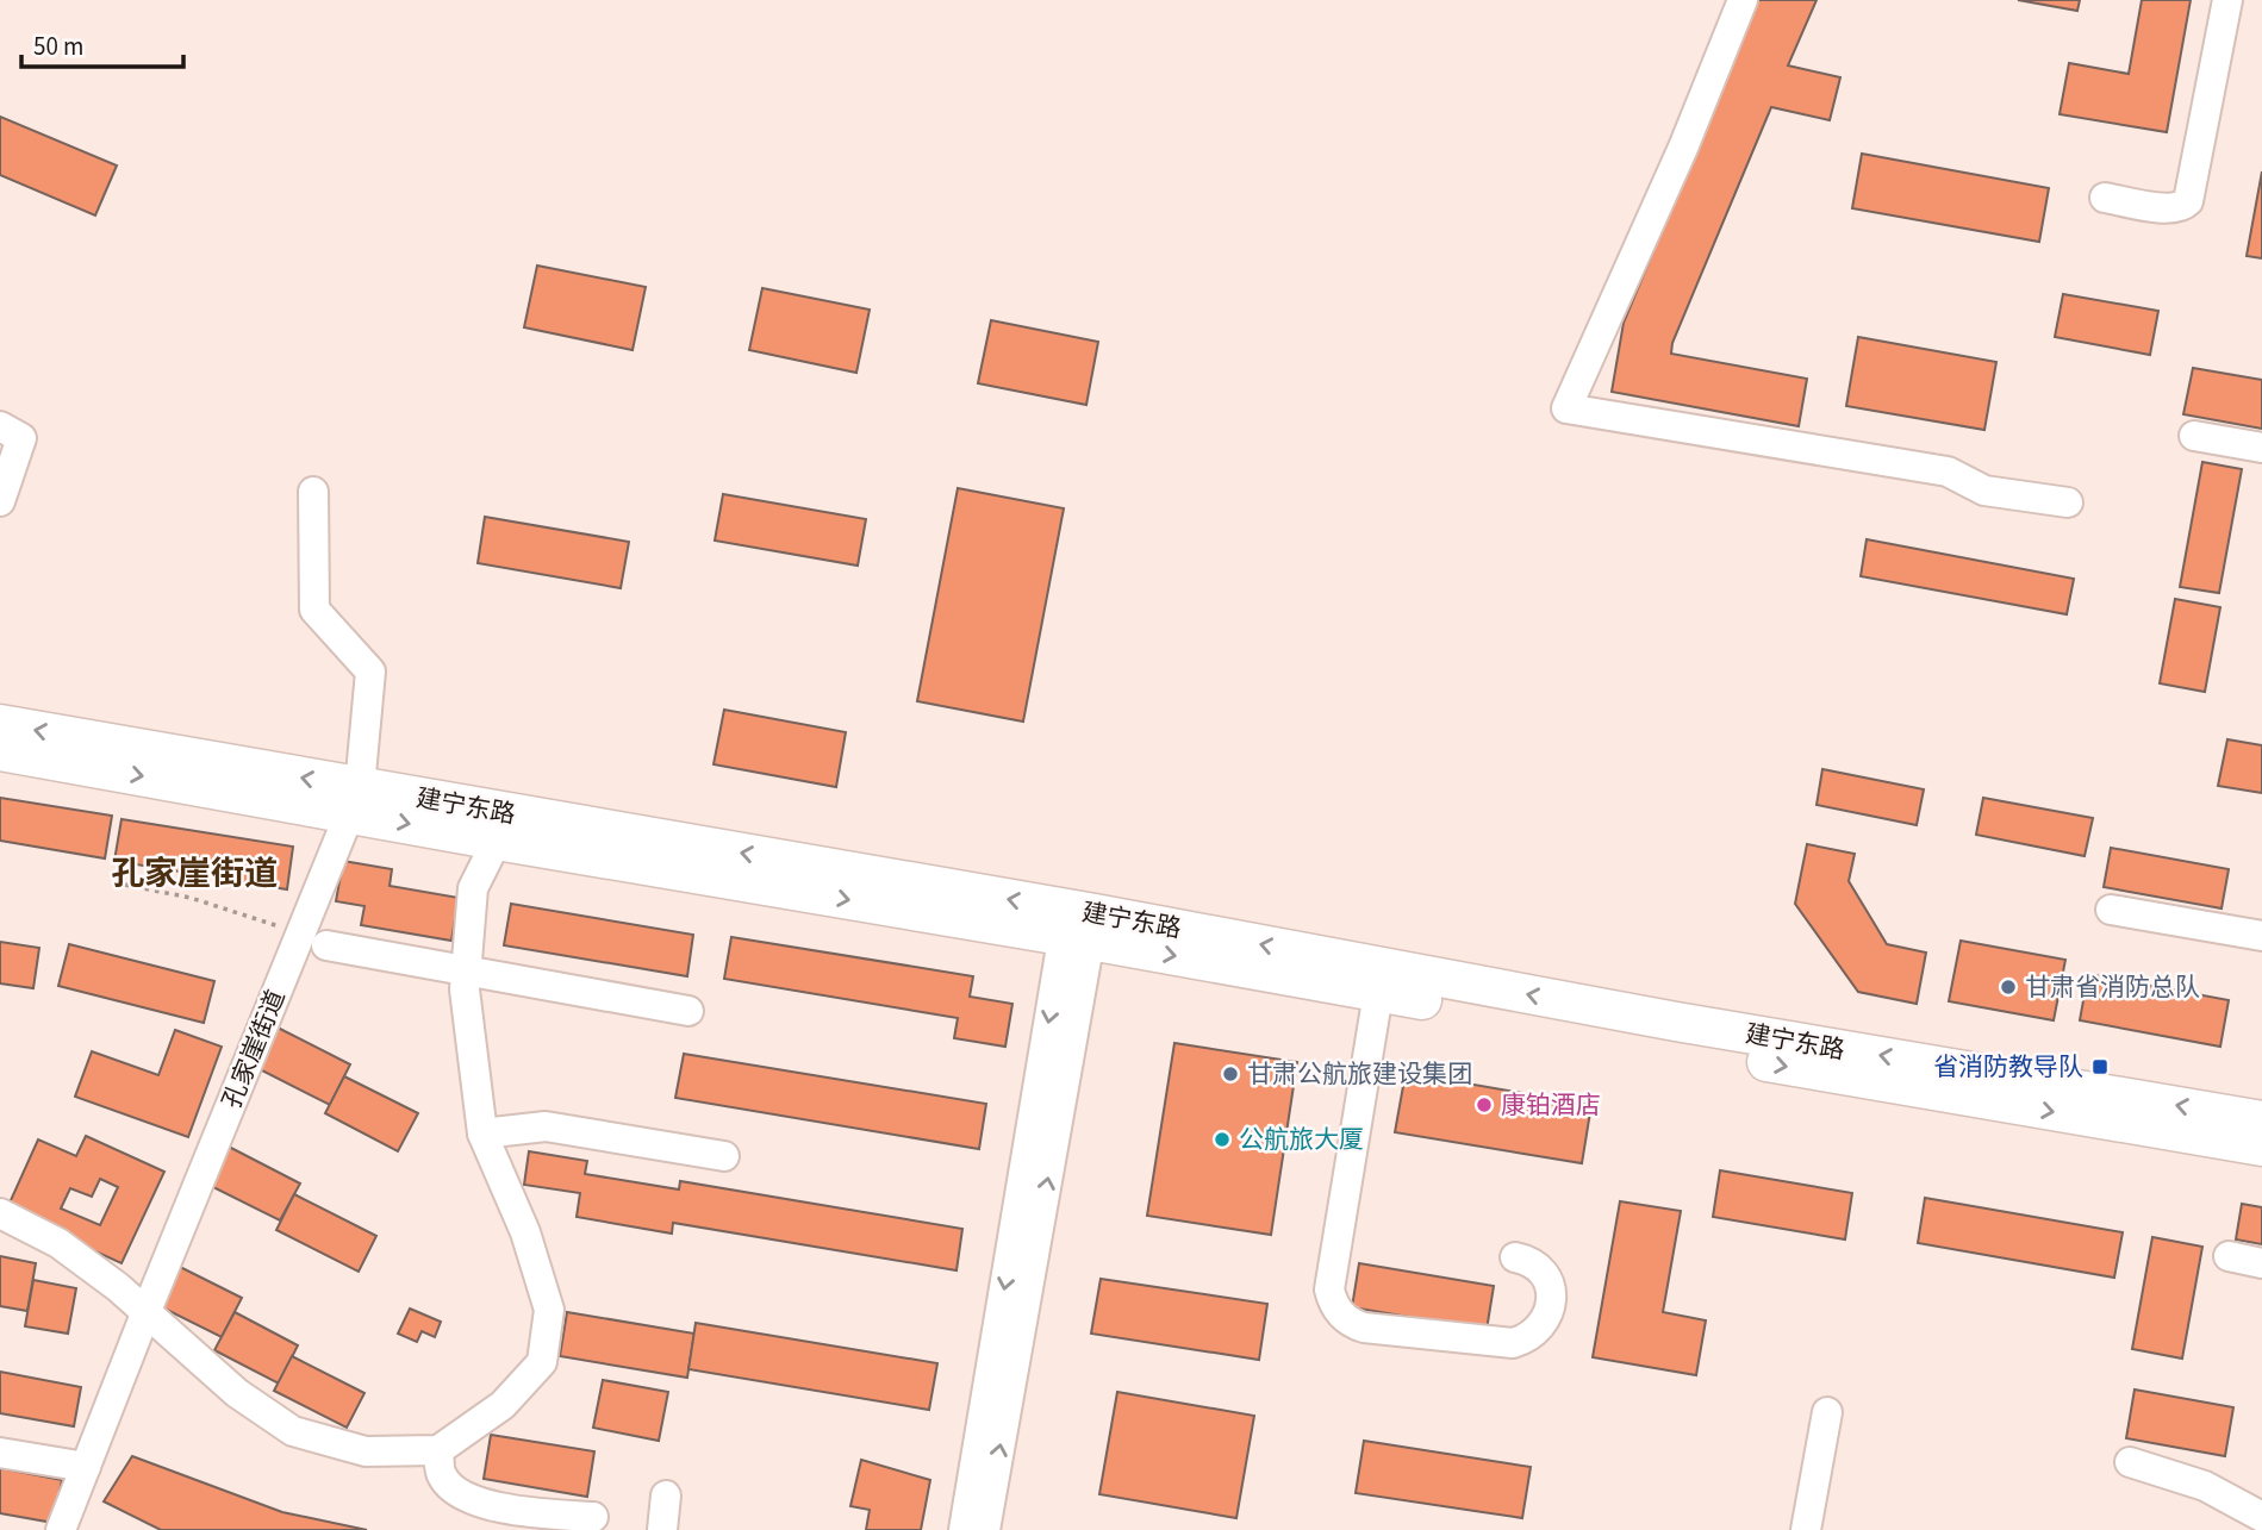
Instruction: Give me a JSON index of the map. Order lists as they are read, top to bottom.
{
  "streets": {
    "main road": ["建宁东路"],
    "street": ["孔家崖街道"]
  },
  "crossings": [
    ["建宁东路", "孔家崖街道"]
  ],
  "districts": ["孔家崖街道"],
  "places": {
    "other": [
      "甘肃省消防总队",
      "甘肃公航旅建设集团",
      "康铂酒店",
      "公航旅大厦"
    ],
    "transit": ["省消防教导队"]
  },
  "scale_bar": "50 m"
}
